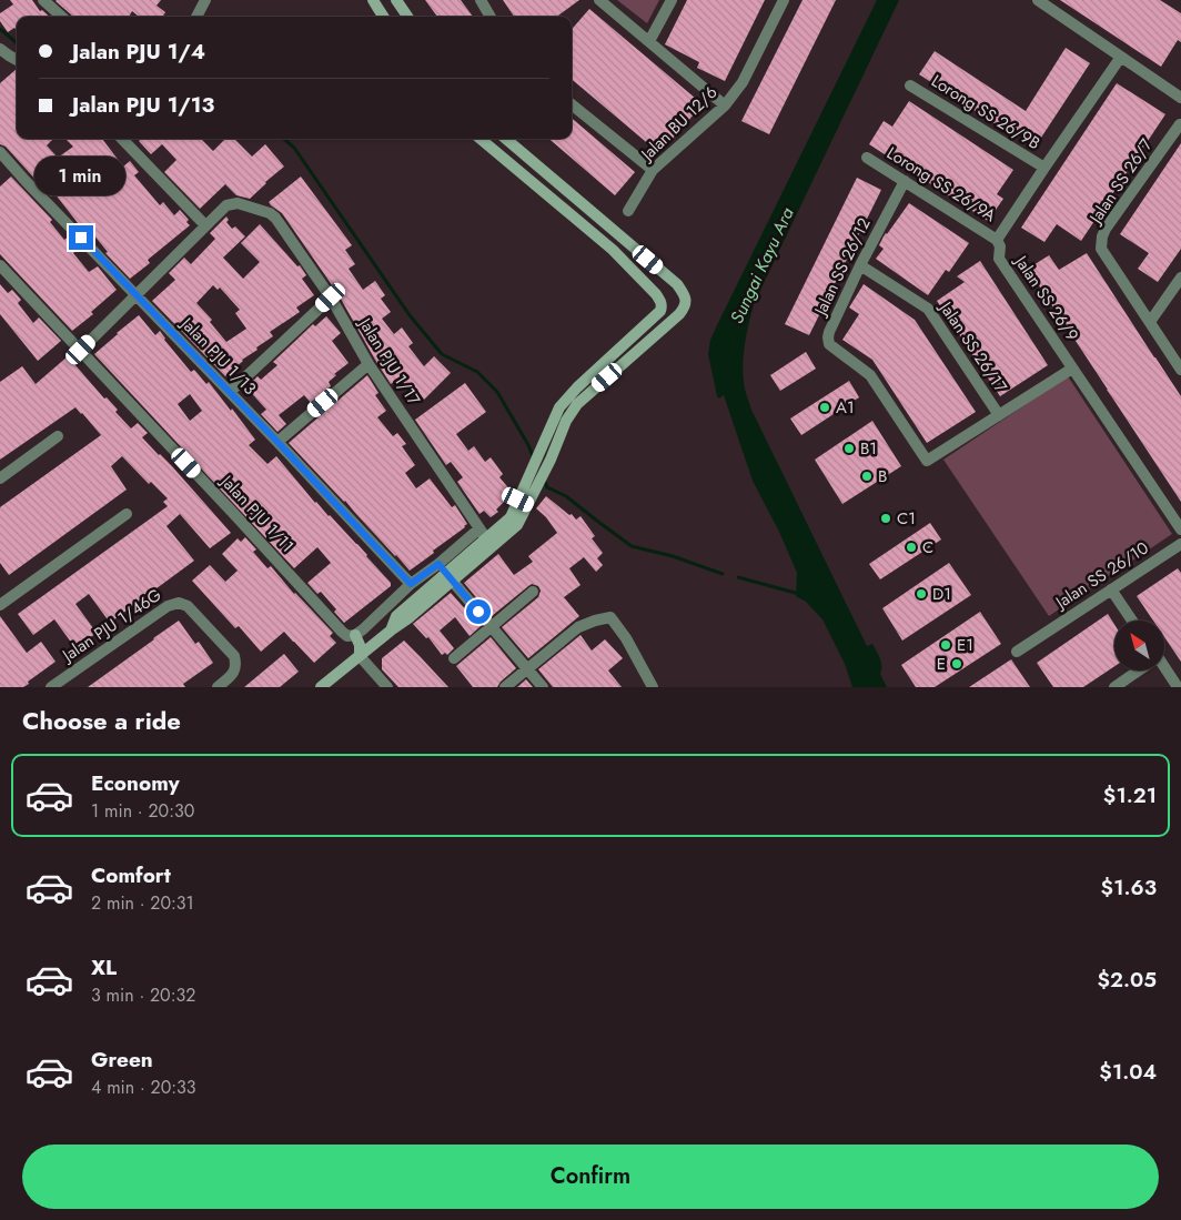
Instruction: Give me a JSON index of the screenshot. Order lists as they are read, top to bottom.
{
  "streets": {
    "street": [
      "Lorong SS 26/9B",
      "Jalan BU 12/6",
      "Jalan SS 26/7",
      "Lorong SS 26/9A",
      "Jalan SS 26/12",
      "Jalan SS 26/9",
      "Jalan SS 26/17",
      "Jalan PJU 1/13",
      "Jalan PJU 1/17",
      "Jalan PJU 1/11",
      "Jalan SS 26/10",
      "Jalan PJU 1/46G"
    ]
  },
  "crossings": [
    ["Lorong SS 26/9A", "Jalan SS 26/12"],
    ["Lorong SS 26/9A", "Jalan SS 26/9"],
    ["Jalan SS 26/12", "Jalan SS 26/9"],
    ["Jalan SS 26/12", "Jalan SS 26/17"]
  ],
  "water": ["Sungai Kayu Ara"],
  "places": [
    "A1",
    "B1",
    "B",
    "C1",
    "C",
    "D1",
    "E1",
    "E"
  ],
  "north": "top left",
  "page": {
    "banner": ["Jalan PJU 1/4", "Jalan PJU 1/13"],
    "bubble": "1 min",
    "heading": "Choose a ride",
    "list": [
      {
        "name": "Economy",
        "note": "1 min · 20:30",
        "value": "$1.21"
      },
      {
        "name": "Comfort",
        "note": "2 min · 20:31",
        "value": "$1.63"
      },
      {
        "name": "XL",
        "note": "3 min · 20:32",
        "value": "$2.05"
      },
      {
        "name": "Green",
        "note": "4 min · 20:33",
        "value": "$1.04"
      }
    ],
    "buttons": "Confirm"
  }
}
